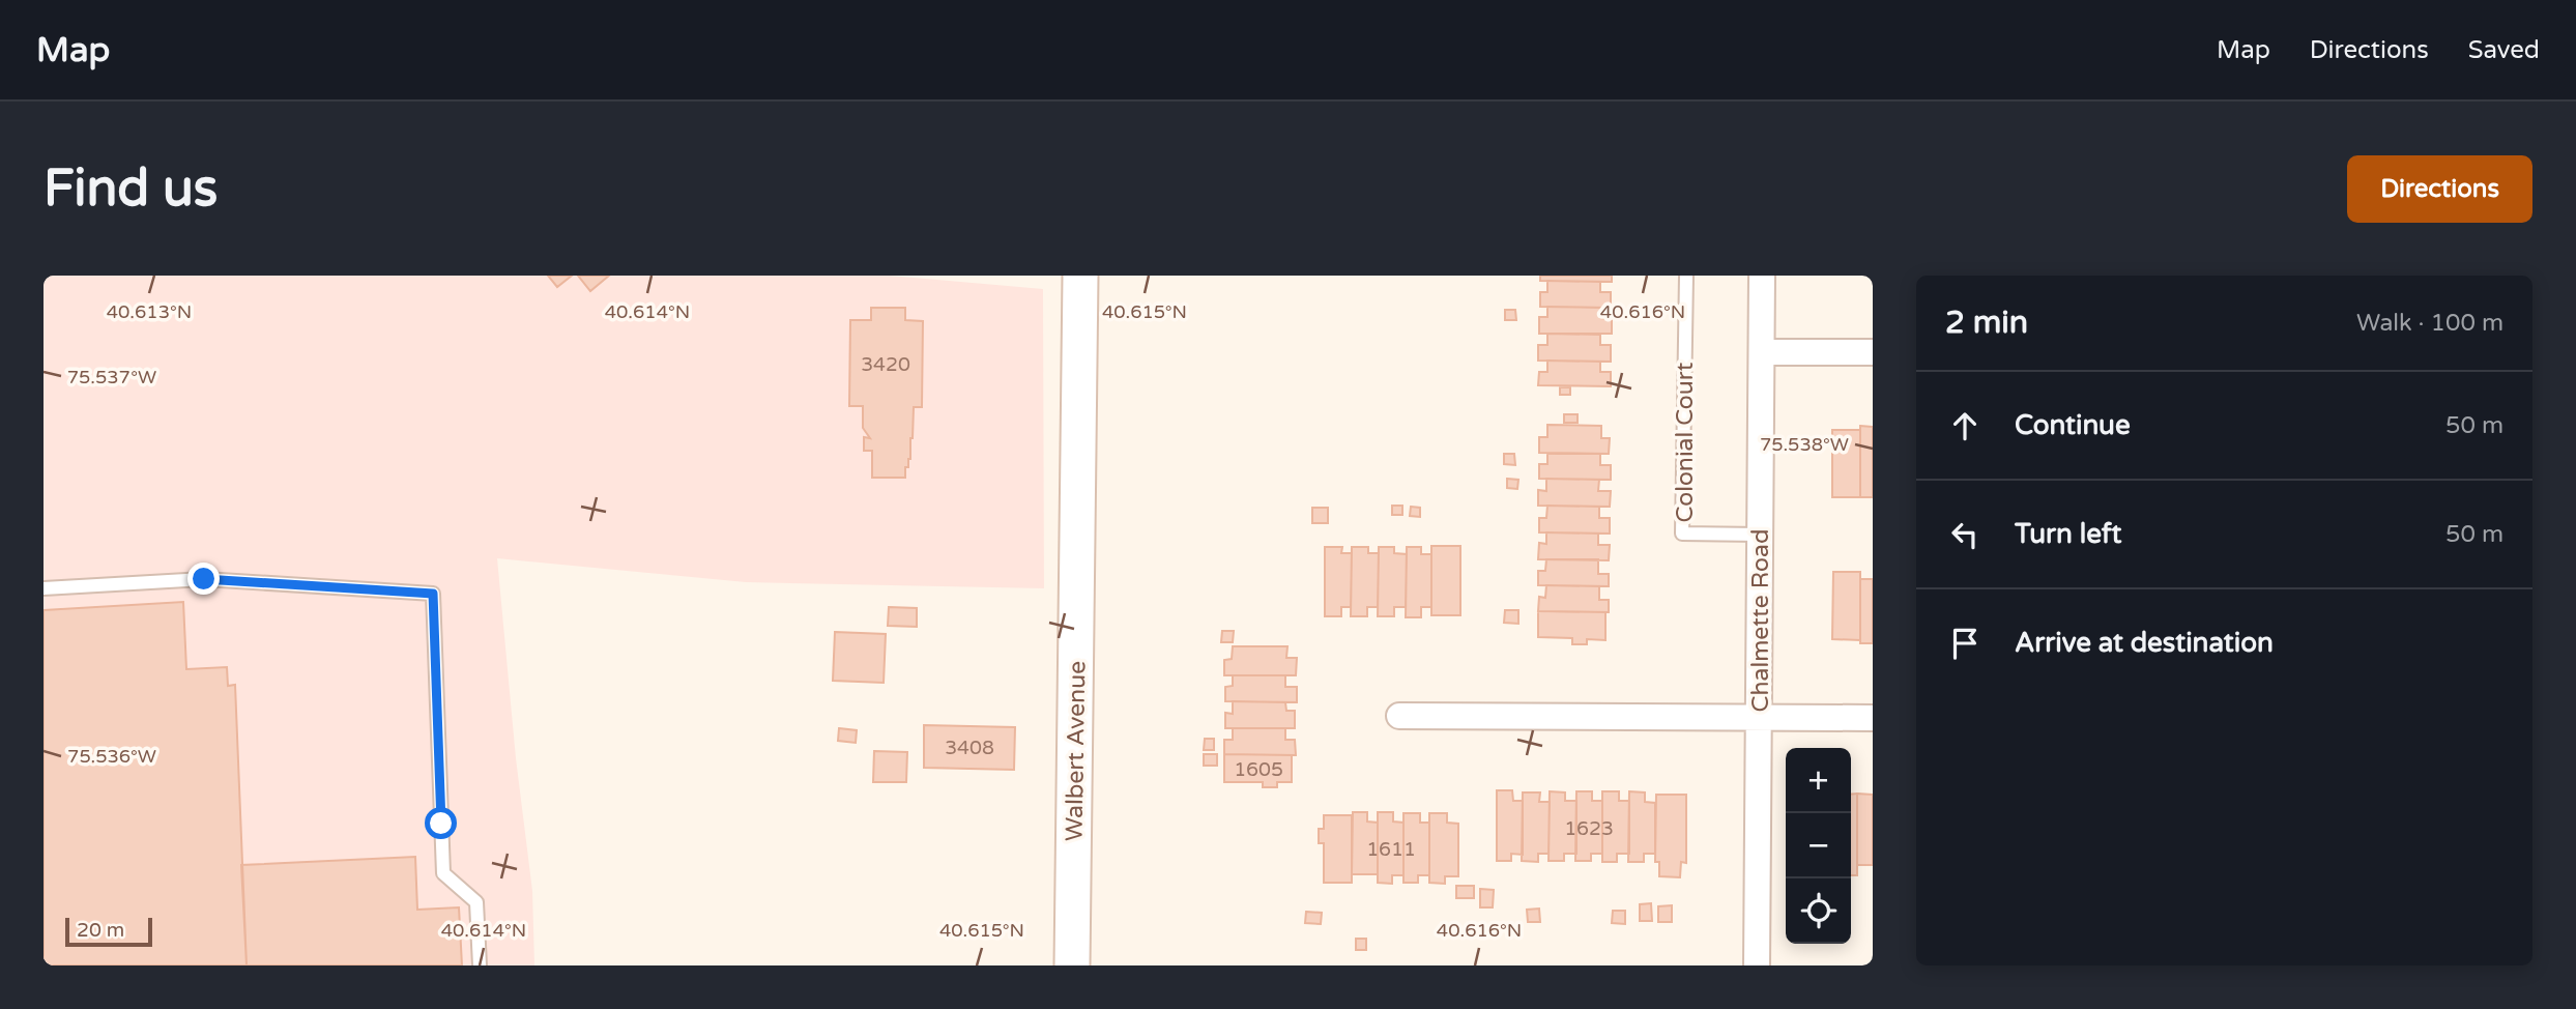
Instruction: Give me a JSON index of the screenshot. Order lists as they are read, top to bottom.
{
  "streets": {
    "main road": ["Walbert Avenue"],
    "street": ["Chalmette Road"],
    "lane": ["Colonial Court"]
  },
  "crossings": [
    ["Colonial Court", "Chalmette Road"]
  ],
  "house_numbers": [
    "3420",
    "3408",
    "1605",
    "1623",
    "1611"
  ],
  "scale_bar": "20 m",
  "page": {
    "header": "Map",
    "nav": ["Map", "Directions", "Saved"],
    "buttons": "Directions",
    "title": "Find us",
    "heading": ["2 min", "Walk · 100 m"],
    "list": [
      ["Continue", "50 m"],
      ["Turn left", "50 m"],
      "Arrive at destination"
    ],
    "map_buttons": ["+", "−"],
    "scale": "20 m"
  },
  "coordinates": [
    "40.614°N",
    "40.615°N",
    "40.613°N",
    "40.616°N",
    "75.537°W",
    "75.538°W",
    "75.536°W"
  ]
}
